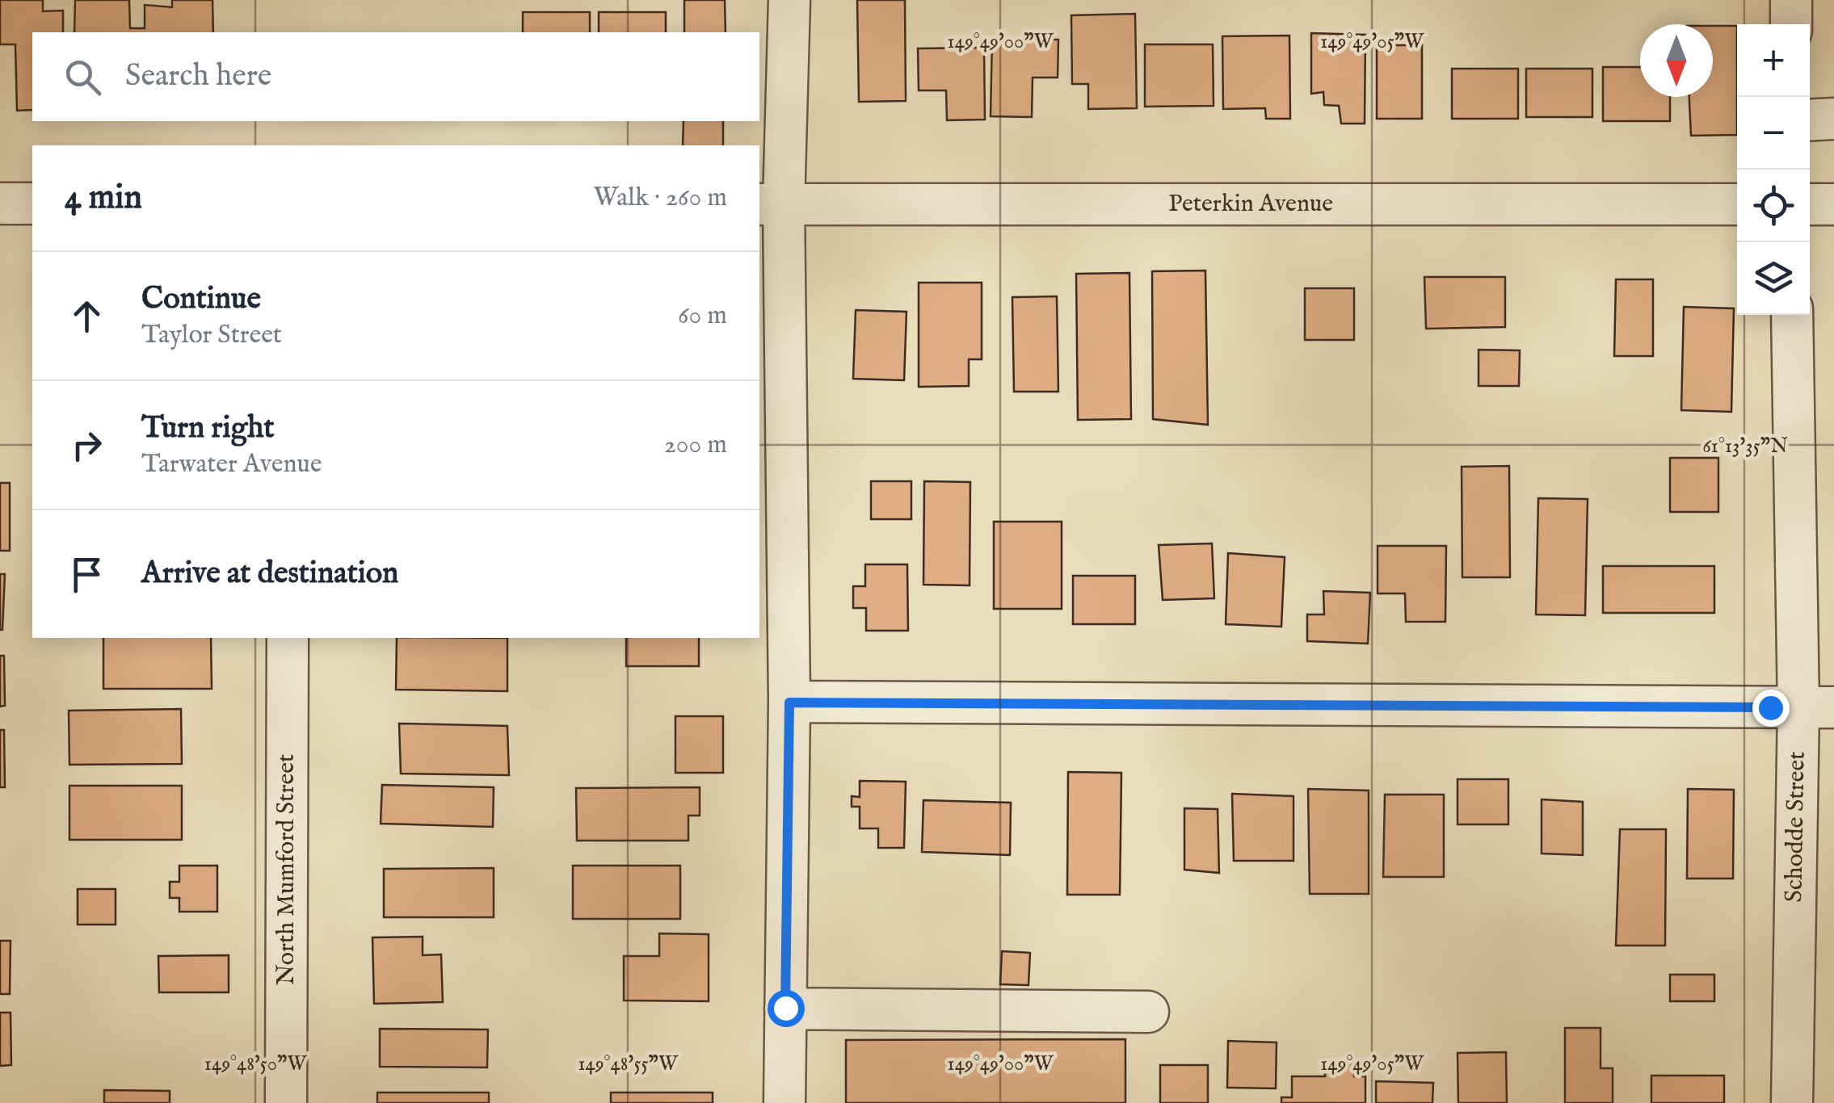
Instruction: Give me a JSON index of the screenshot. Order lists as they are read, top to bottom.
{
  "streets": {
    "street": ["Peterkin Avenue", "Schodde Street", "North Mumford Street"]
  },
  "north": "bottom",
  "page": {
    "map_buttons": ["+", "−"],
    "search": "Search here",
    "heading": ["4 min", "Walk · 260 m"],
    "list": [
      ["Continue", "Taylor Street", "60 m"],
      ["Turn right", "Tarwater Avenue", "200 m"],
      "Arrive at destination"
    ]
  },
  "coordinates": [
    "149°49'00\"W",
    "149°49'05\"W",
    "61°13'35\"N",
    "149°48'50\"W",
    "149°48'55\"W"
  ]
}
